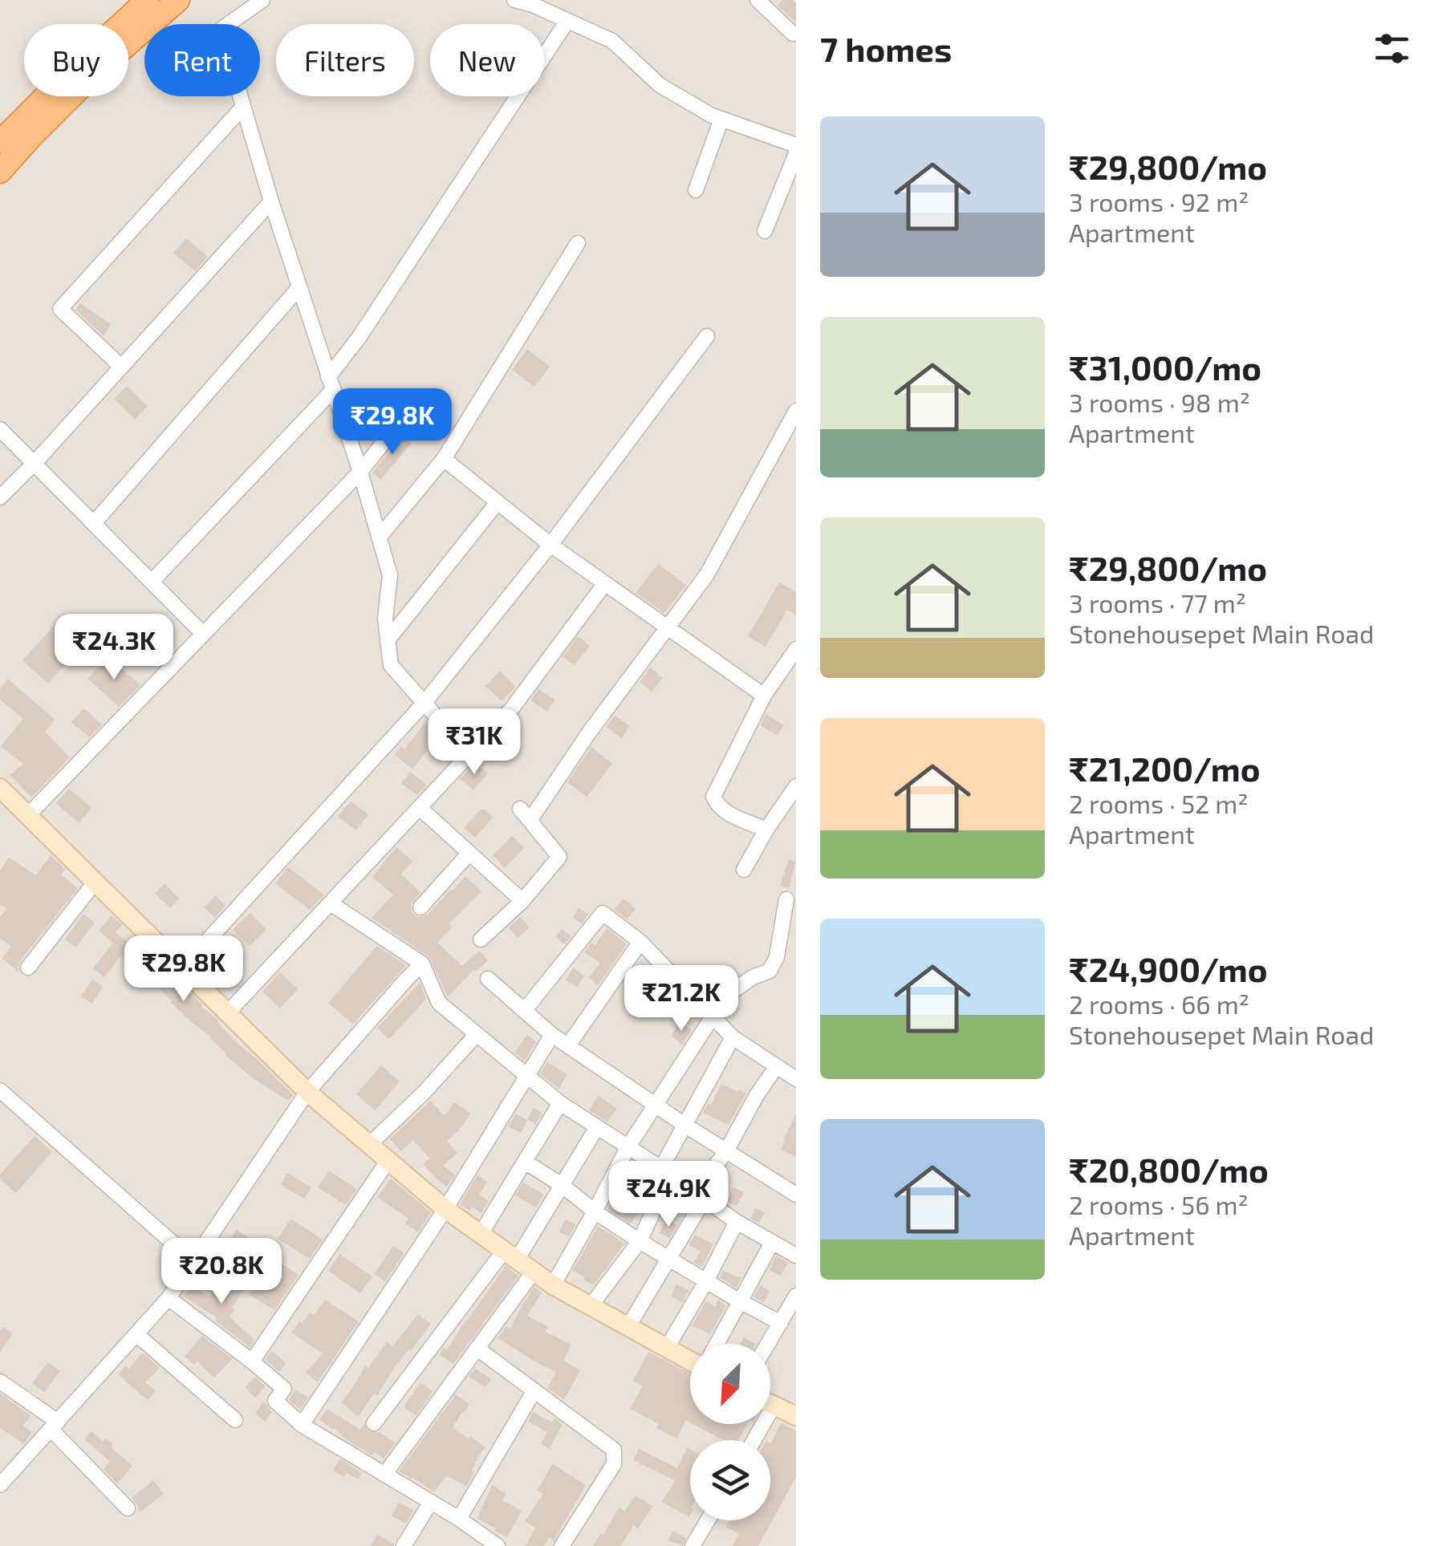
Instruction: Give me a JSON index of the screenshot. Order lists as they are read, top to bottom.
{
  "north": "bottom left",
  "page": {
    "heading": "7 homes",
    "chip": [
      "Buy",
      "Rent",
      "Filters",
      "New"
    ],
    "list": [
      {
        "name": "₹29,800/mo",
        "note": "3 rooms · 92 m² · Apartment"
      },
      {
        "name": "₹31,000/mo",
        "note": "3 rooms · 98 m² · Apartment"
      },
      {
        "name": "₹29,800/mo",
        "note": "3 rooms · 77 m² · Stonehousepet Main Road"
      },
      {
        "name": "₹21,200/mo",
        "note": "2 rooms · 52 m² · Apartment"
      },
      {
        "name": "₹24,900/mo",
        "note": "2 rooms · 66 m² · Stonehousepet Main Road"
      },
      {
        "name": "₹20,800/mo",
        "note": "2 rooms · 56 m² · Apartment"
      }
    ],
    "price": [
      "₹29.8K",
      "₹24.3K",
      "₹31K",
      "₹29.8K",
      "₹21.2K",
      "₹24.9K",
      "₹20.8K"
    ]
  }
}
